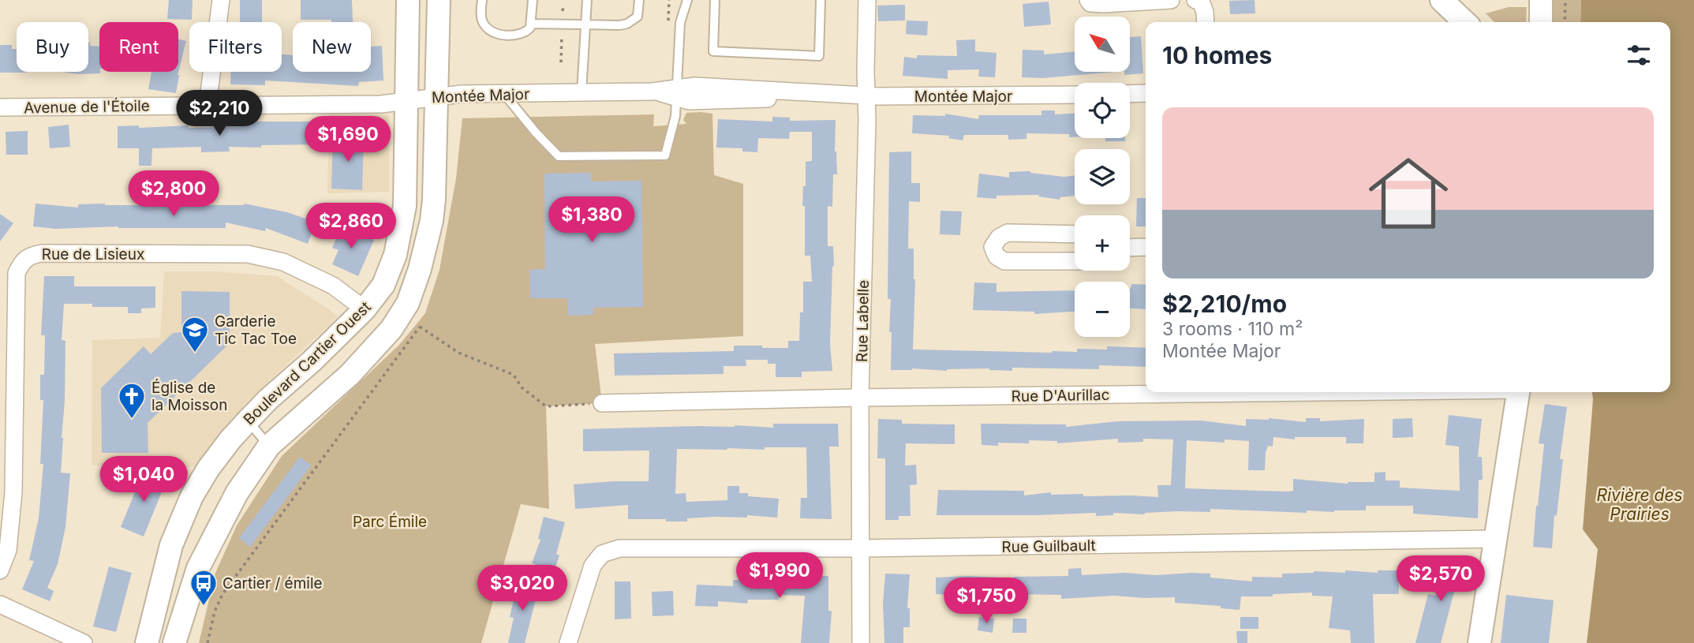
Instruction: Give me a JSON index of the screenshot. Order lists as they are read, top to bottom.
{
  "streets": {
    "street": [
      "Montée Major",
      "Avenue de l'Étoile",
      "Rue de Lisieux",
      "Rue Labelle",
      "Boulevard Cartier Ouest",
      "Rue D'Aurillac",
      "Rue Guilbault"
    ]
  },
  "crossings": [
    ["Montée Major", "Avenue de l'Étoile"],
    ["Montée Major", "Rue Labelle"],
    ["Montée Major", "Boulevard Cartier Ouest"],
    ["Rue de Lisieux", "Boulevard Cartier Ouest"],
    ["Rue Labelle", "Rue D'Aurillac"],
    ["Rue Labelle", "Rue Guilbault"]
  ],
  "water": ["Rivière des Prairies"],
  "parks": ["Parc Émile"],
  "places": {
    "school or university": ["Garderie Tic Tac Toe"],
    "church": ["Église de la Moisson"],
    "bus stop": ["Cartier / émile"]
  },
  "north": "top left",
  "page": {
    "map_buttons": ["+", "−"],
    "chip": [
      "Buy",
      "Rent",
      "Filters",
      "New"
    ],
    "heading": "10 homes",
    "list": [
      {
        "name": "$2,210/mo",
        "note": "3 rooms · 110 m² · Montée Major"
      }
    ],
    "price": [
      "$2,210",
      "$1,690",
      "$2,800",
      "$1,380",
      "$2,860",
      "$1,040",
      "$1,990",
      "$2,570",
      "$3,020",
      "$1,750"
    ]
  }
}
